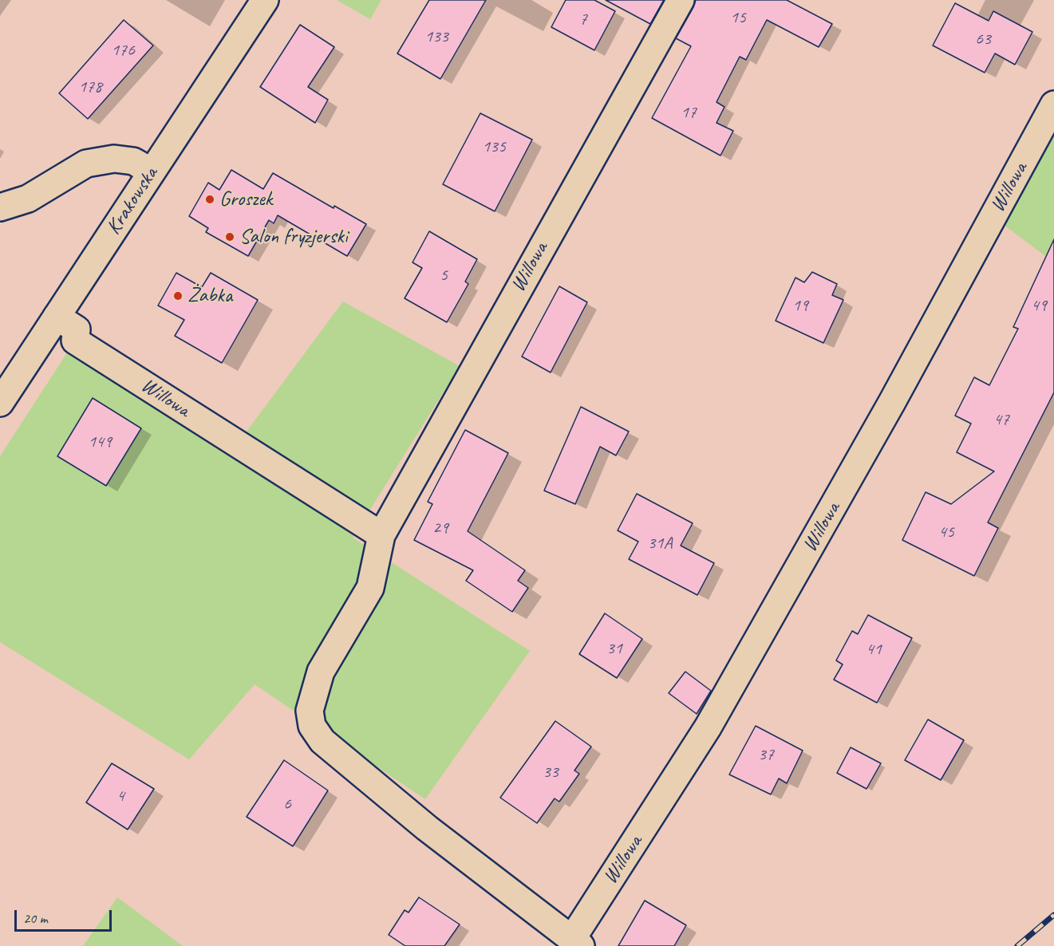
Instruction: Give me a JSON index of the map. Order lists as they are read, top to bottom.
{
  "streets": {
    "street": ["Willowa", "Krakowska"]
  },
  "crossings": [
    ["Willowa", "Krakowska"]
  ],
  "places": ["Groszek", "Salon fryzjerski", "Żabka"],
  "house_numbers": [
    "15",
    "7",
    "133",
    "63",
    "176",
    "178",
    "17",
    "135",
    "5",
    "19",
    "49",
    "47",
    "149",
    "29",
    "45",
    "31A",
    "31",
    "41",
    "37",
    "33",
    "4",
    "6"
  ],
  "scale_bar": "20 m"
}
